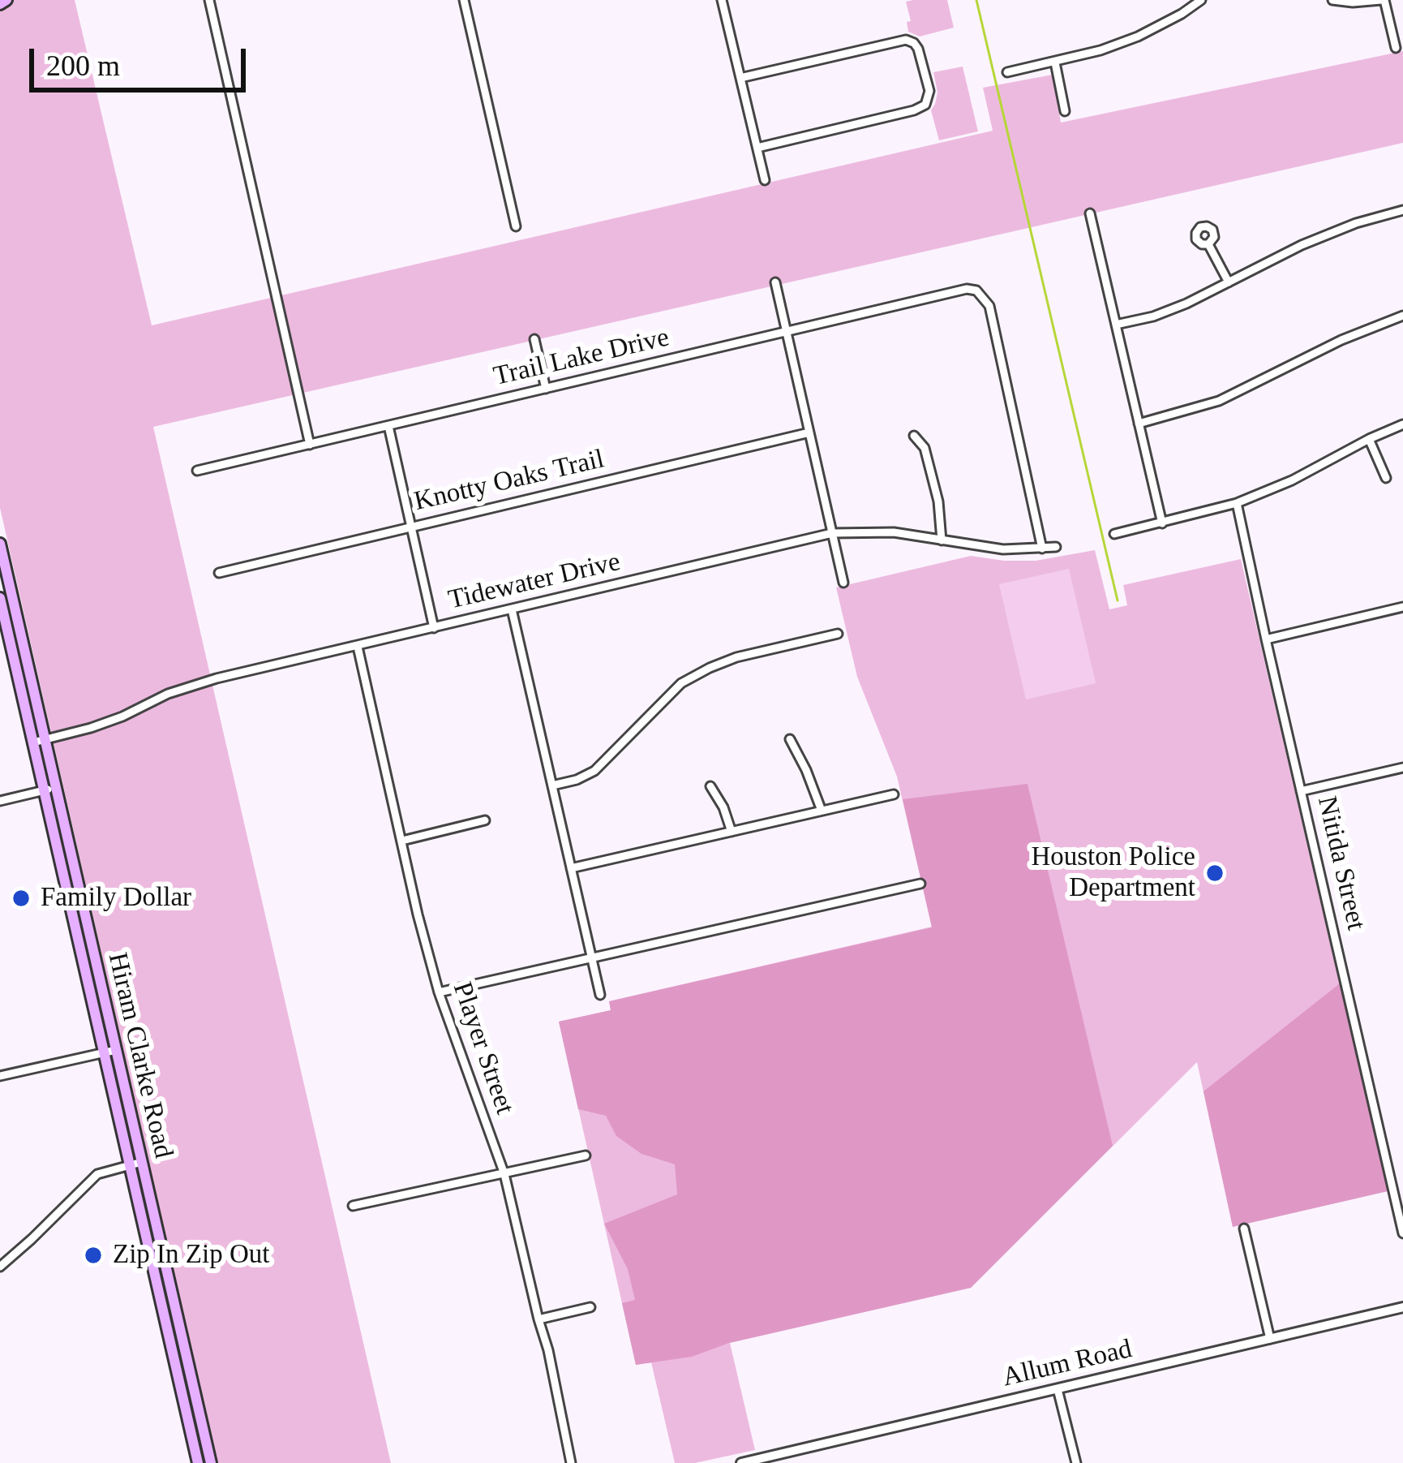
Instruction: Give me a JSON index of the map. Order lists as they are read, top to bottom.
{
  "streets": {
    "main road": ["Hiram Clarke Road"],
    "street": [
      "Trail Lake Drive",
      "Knotty Oaks Trail",
      "Tidewater Drive",
      "Nitida Street",
      "Player Street",
      "Allum Road"
    ]
  },
  "crossings": [
    ["Trail Lake Drive", "Tidewater Drive"],
    ["Tidewater Drive", "Player Street"],
    ["Tidewater Drive", "Hiram Clarke Road"]
  ],
  "places": ["Houston Police Department", "Family Dollar", "Zip In Zip Out"],
  "scale_bar": "200 m"
}
